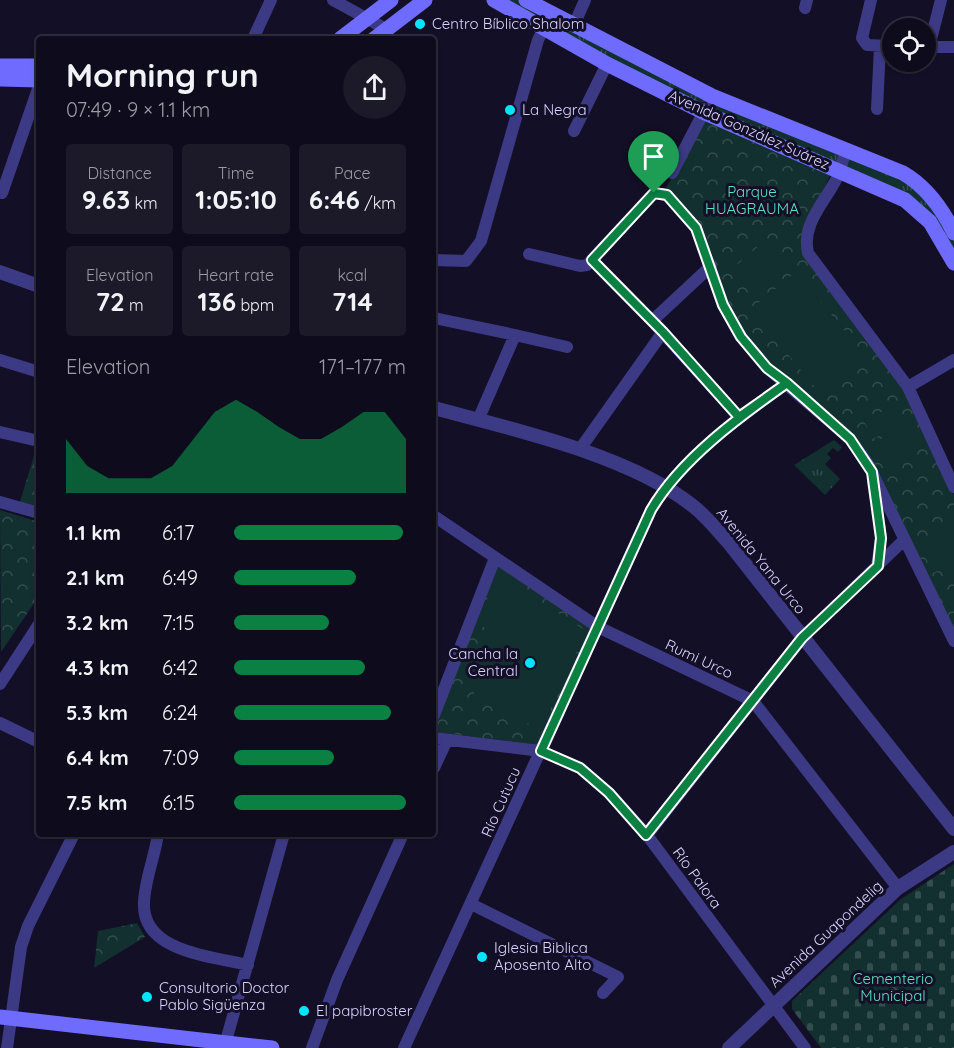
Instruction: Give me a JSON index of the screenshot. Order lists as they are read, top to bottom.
{
  "streets": {
    "main road": ["Avenida González Suárez"],
    "street": [
      "Avenida Yana Urco",
      "Rumi Urco",
      "Río Cutucu",
      "Río Palora",
      "Avenida Guapondelig"
    ]
  },
  "crossings": [
    ["Avenida Yana Urco", "Río Cutucu"],
    ["Rumi Urco", "Río Cutucu"],
    ["Rumi Urco", "Avenida Guapondelig"],
    ["Río Cutucu", "Río Palora"],
    ["Río Palora", "Avenida Guapondelig"]
  ],
  "parks": ["Parque HUAGRAUMA", "Cementerio Municipal"],
  "places": [
    "Centro Bíblico Shalom",
    "La Negra",
    "Cancha la Central",
    "Iglesia Biblica Aposento Alto",
    "Consultorio Doctor Pablo Sigüenza",
    "El papibroster"
  ],
  "page": {
    "heading": ["Morning run", "07:49 · 9 × 1.1 km"],
    "stats": [
      ["Distance", "9.63 km"],
      ["Time", "1:05:10"],
      ["Pace", "6:46 /km"],
      ["Elevation", "72 m"],
      ["Heart rate", "136 bpm"],
      ["kcal", "714"]
    ],
    "chart": ["Elevation", "171–177 m"],
    "list": [
      {
        "name": "1.1 km",
        "note": "6:17"
      },
      {
        "name": "2.1 km",
        "note": "6:49"
      },
      {
        "name": "3.2 km",
        "note": "7:15"
      },
      {
        "name": "4.3 km",
        "note": "6:42"
      },
      {
        "name": "5.3 km",
        "note": "6:24"
      },
      {
        "name": "6.4 km",
        "note": "7:09"
      },
      {
        "name": "7.5 km",
        "note": "6:15"
      }
    ]
  }
}
